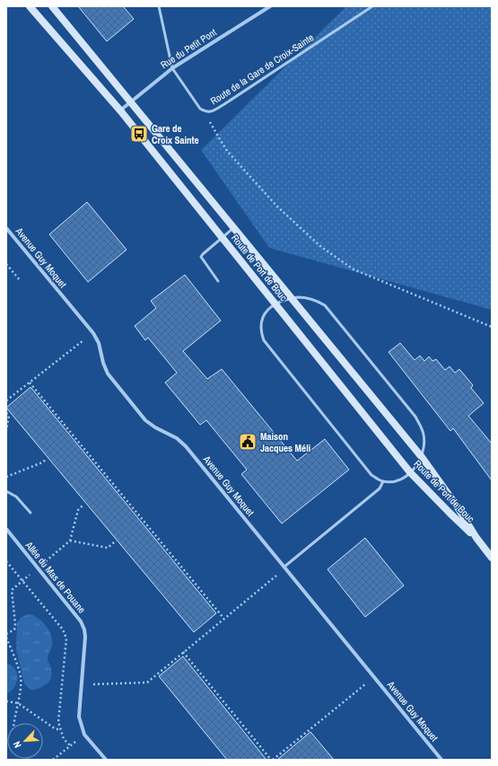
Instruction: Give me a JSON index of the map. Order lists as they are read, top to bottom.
{
  "streets": {
    "main road": ["Route de Port de Bouc"],
    "street": ["Rue du Petit Pont", "Avenue Guy Moquet", "Allée du Mas de Pouane"],
    "lane": ["Route de la Gare de Croix-Sainte"]
  },
  "crossings": [
    ["Rue du Petit Pont", "Route de la Gare de Croix-Sainte"],
    ["Rue du Petit Pont", "Route de Port de Bouc"]
  ],
  "places": {
    "bus stop": ["Gare de Croix Sainte"],
    "public building": ["Maison Jacques Méli"]
  },
  "north": "bottom left"
}
